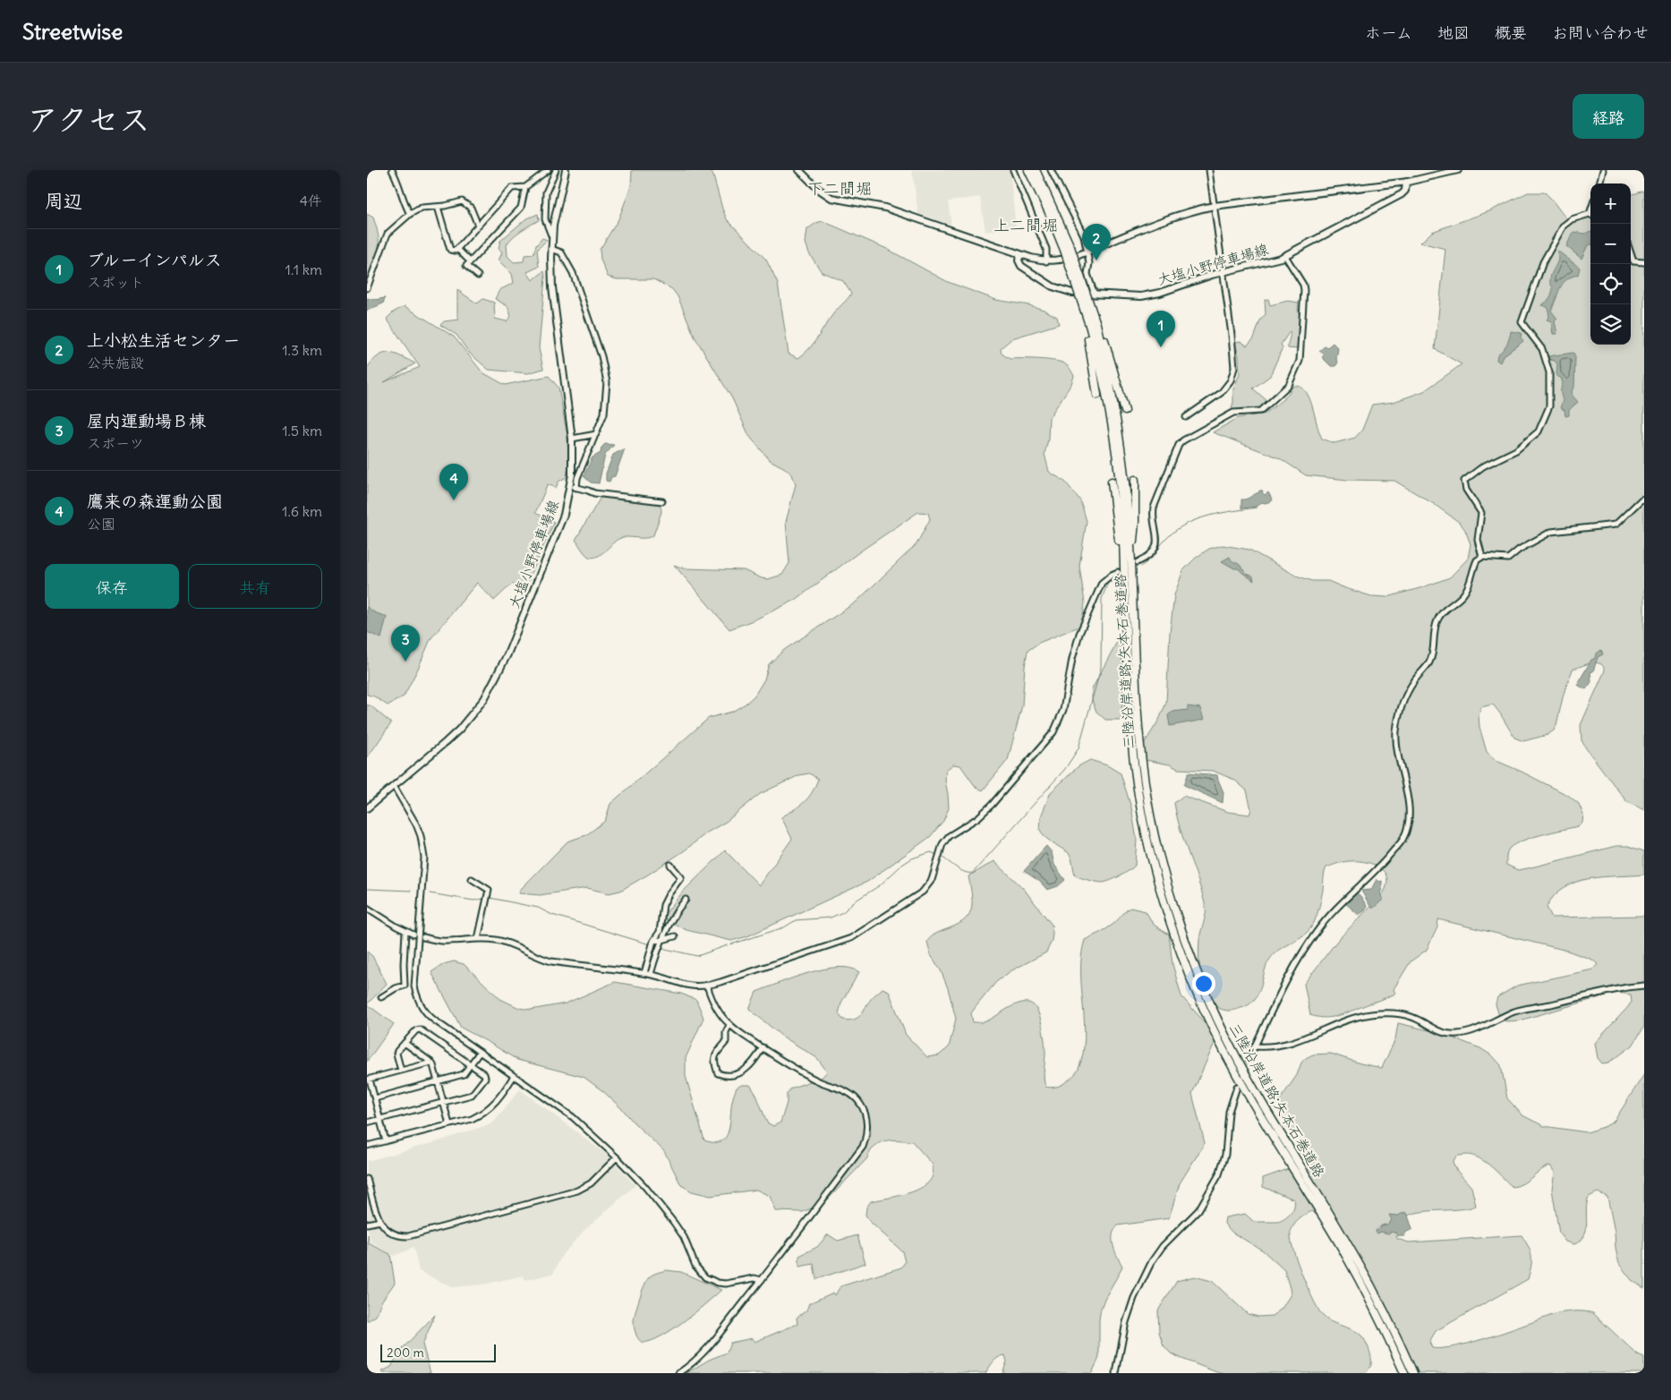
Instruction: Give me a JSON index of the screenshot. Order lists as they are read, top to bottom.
{
  "streets": {
    "highway": ["三陸沿岸道路;矢本石巻道路"],
    "main road": ["大塩小野停車場線"]
  },
  "districts": ["下二間堀", "上二間堀"],
  "scale_bar": "200 m",
  "page": {
    "header": "Streetwise",
    "nav": [
      "ホーム",
      "地図",
      "概要",
      "お問い合わせ"
    ],
    "title": "アクセス",
    "buttons": [
      "経路",
      ["保存", "共有"]
    ],
    "heading": ["周辺", "4件"],
    "map_buttons": ["+", "−"],
    "pins": [
      "2",
      "1",
      "4",
      "3"
    ],
    "list": [
      {
        "mark": "1",
        "name": "ブルーインパルス",
        "note": "スポット",
        "value": "1.1 km"
      },
      {
        "mark": "2",
        "name": "上小松生活センター",
        "note": "公共施設",
        "value": "1.3 km"
      },
      {
        "mark": "3",
        "name": "屋内運動場Ｂ棟",
        "note": "スポーツ",
        "value": "1.5 km"
      },
      {
        "mark": "4",
        "name": "鷹来の森運動公園",
        "note": "公園",
        "value": "1.6 km"
      }
    ],
    "scale": "200 m"
  }
}
